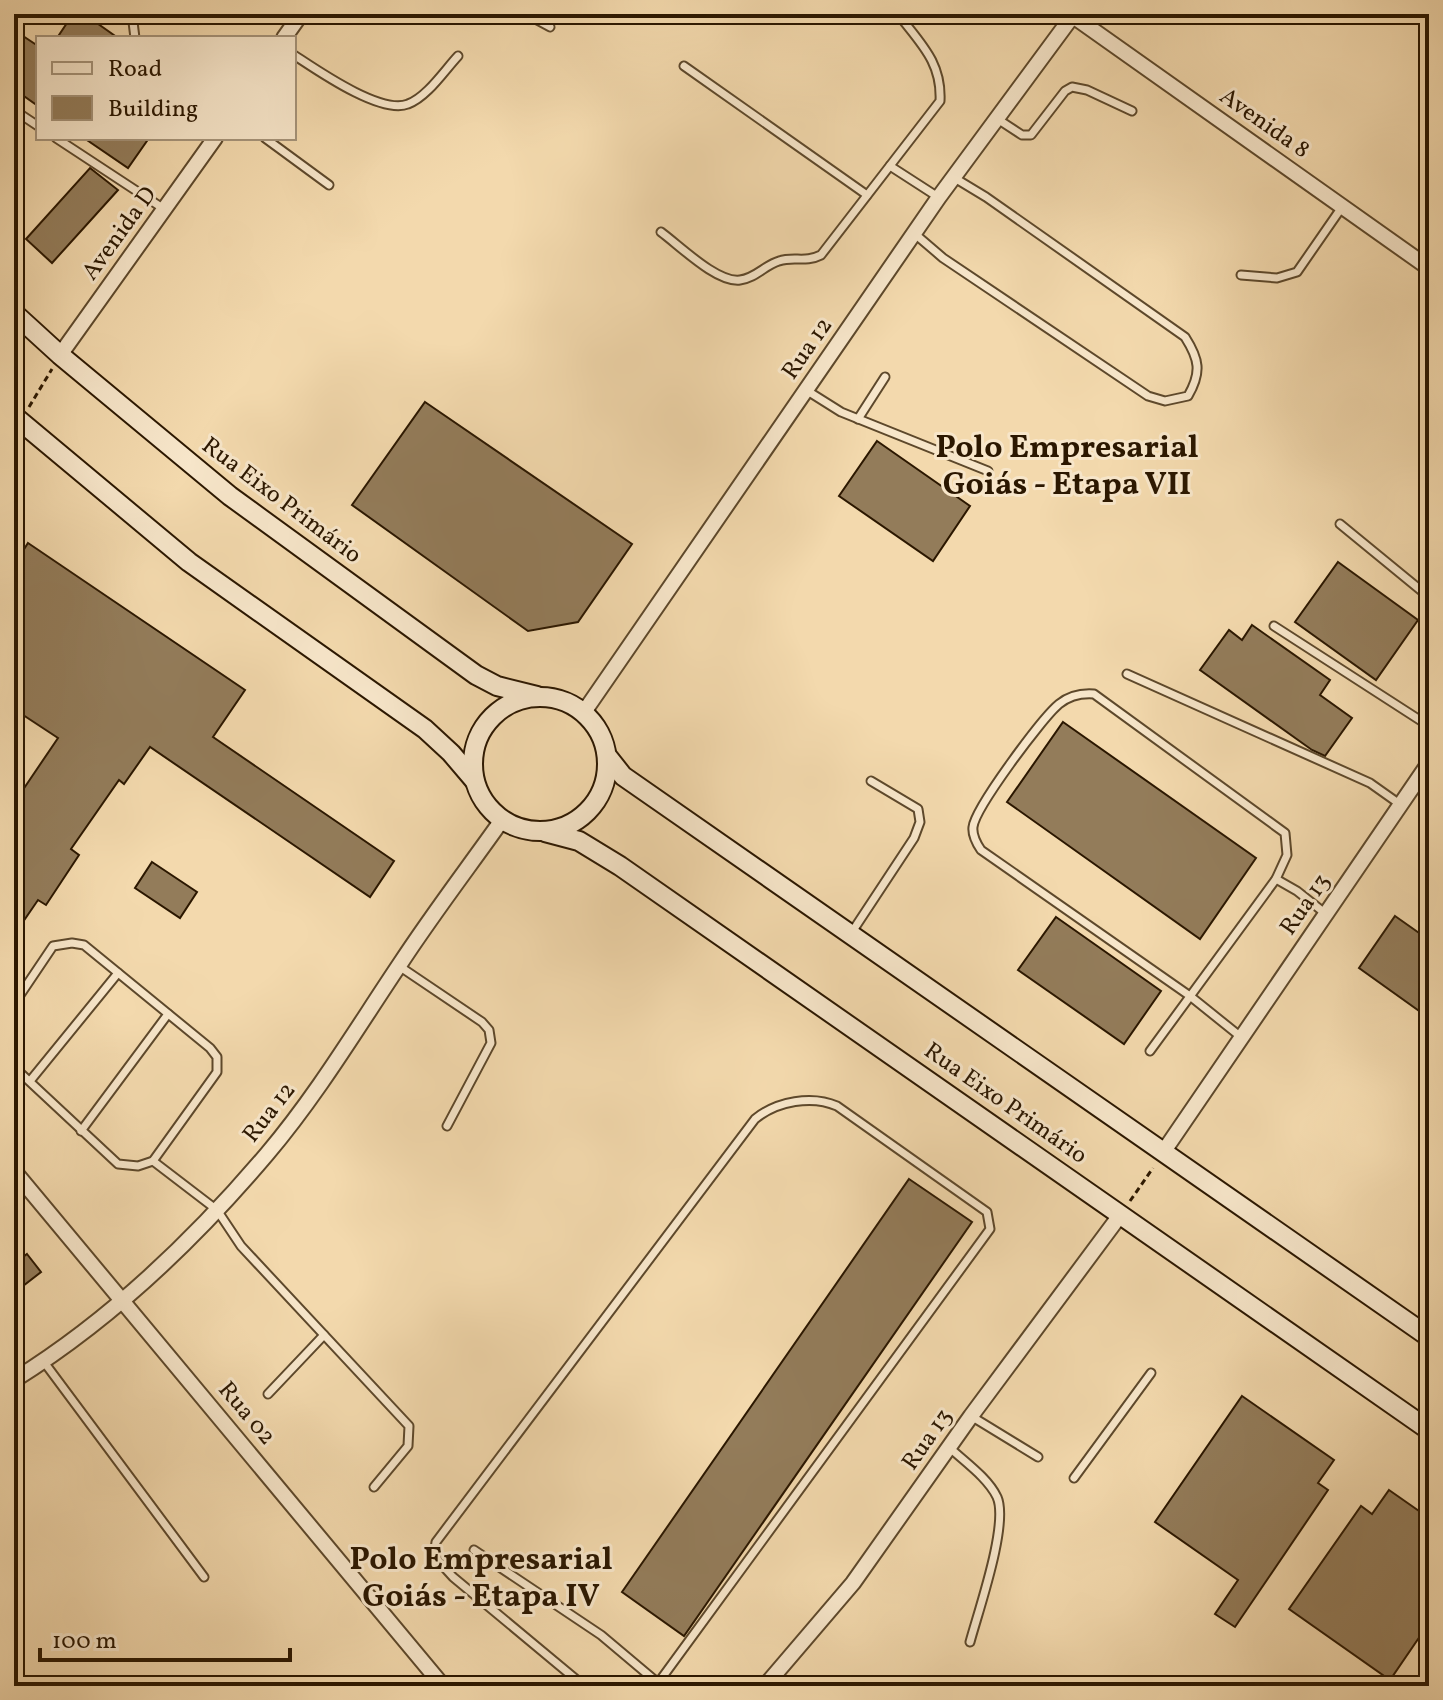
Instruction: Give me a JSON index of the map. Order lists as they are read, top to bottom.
{
  "streets": {
    "street": [
      "Avenida 8",
      "Avenida D",
      "Rua 12",
      "Rua Eixo Primário",
      "Rua 13",
      "Rua 02"
    ]
  },
  "crossings": [
    ["Avenida 8", "Rua 12"],
    ["Avenida D", "Rua Eixo Primário"],
    ["Rua 12", "Rua Eixo Primário"],
    ["Rua 12", "Rua 02"],
    ["Rua Eixo Primário", "Rua 13"]
  ],
  "districts": ["Polo Empresarial Goiás - Etapa VII", "Polo Empresarial Goiás - Etapa IV"],
  "legend": ["Road", "Building"],
  "scale_bar": "100 m"
}
